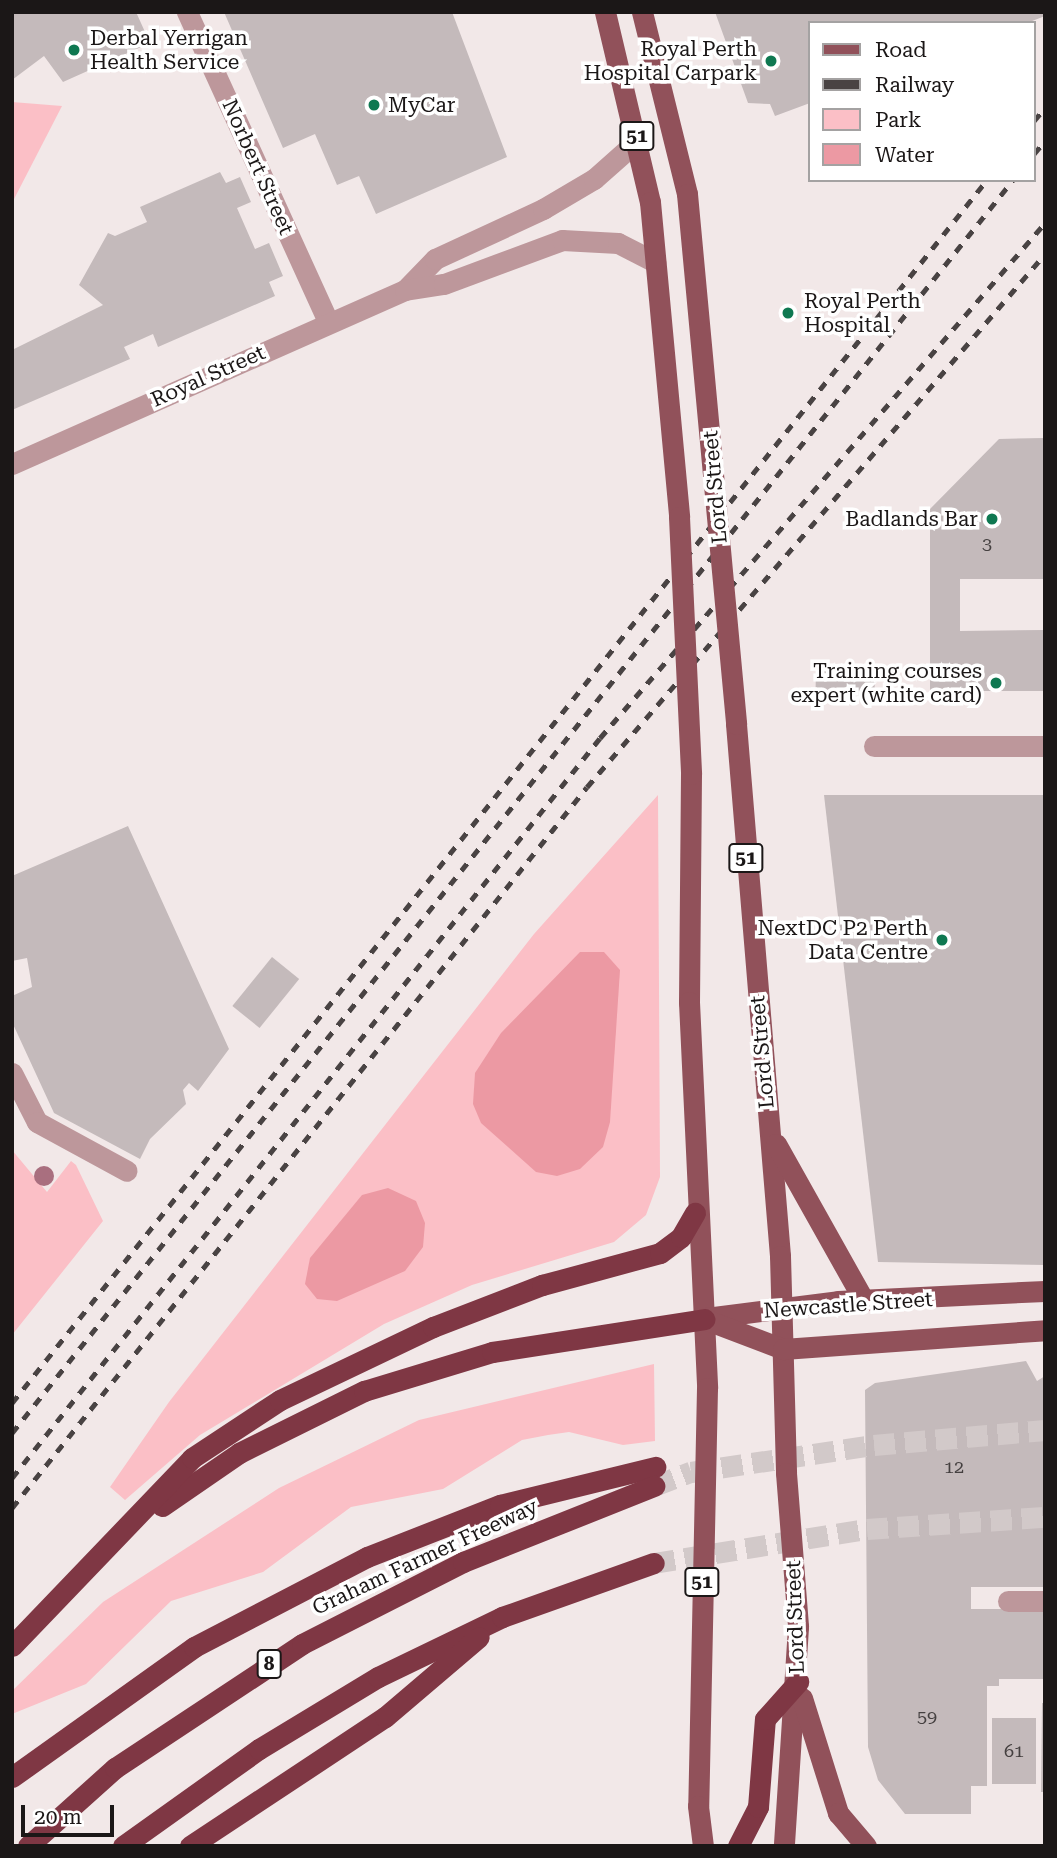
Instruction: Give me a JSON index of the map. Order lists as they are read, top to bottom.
{
  "streets": {
    "highway": ["Graham Farmer Freeway", "8"],
    "main road": ["51", "Lord Street", "Newcastle Street"],
    "street": ["Norbert Street", "Royal Street"]
  },
  "crossings": [
    ["Norbert Street", "Royal Street"],
    ["Royal Street", "Lord Street"],
    ["Lord Street", "Newcastle Street"]
  ],
  "places": [
    "Derbal Yerrigan Health Service",
    "Royal Perth Hospital Carpark",
    "MyCar",
    "Royal Perth Hospital",
    "Badlands Bar",
    "Training courses expert (white card)",
    "NextDC P2 Perth Data Centre"
  ],
  "house_numbers": [
    "3",
    "12",
    "59",
    "61"
  ],
  "legend": [
    "Road",
    "Railway",
    "Park",
    "Water"
  ],
  "scale_bar": "20 m"
}
